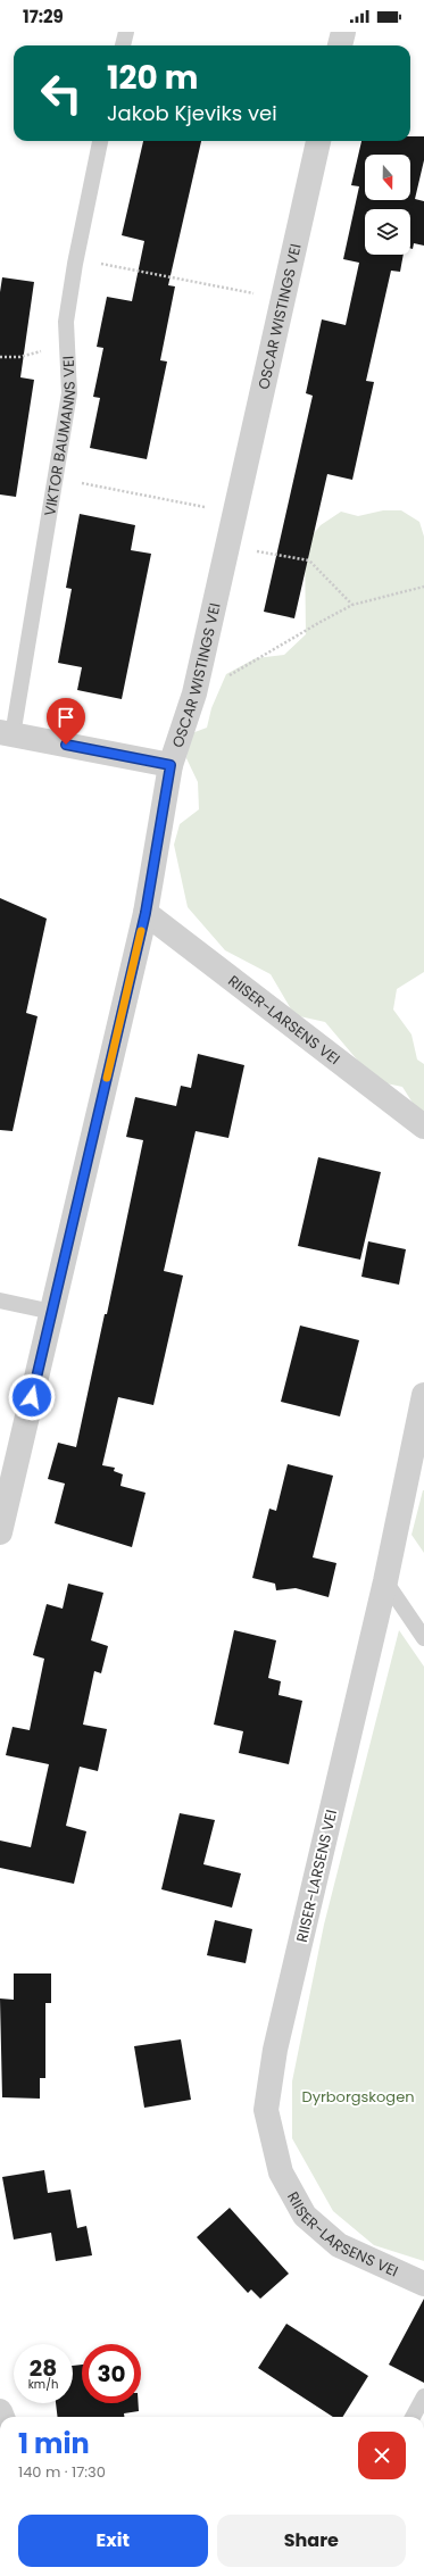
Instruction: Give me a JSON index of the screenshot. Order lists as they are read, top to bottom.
{
  "streets": {
    "street": ["OSCAR WISTINGS VEI", "RIISER-LARSENS VEI"],
    "lane": ["VIKTOR BAUMANNS VEI"]
  },
  "crossings": [
    ["OSCAR WISTINGS VEI", "RIISER-LARSENS VEI"]
  ],
  "parks": ["Dyrborgskogen"],
  "north": "bottom",
  "page": {
    "status": "17:29",
    "turn": ["120 m", "Jakob Kjeviks vei"],
    "speed": "28 km/h",
    "limit": "30",
    "heading": ["1 min", "140 m · 17:30"],
    "buttons": ["Exit", "Share"]
  }
}
